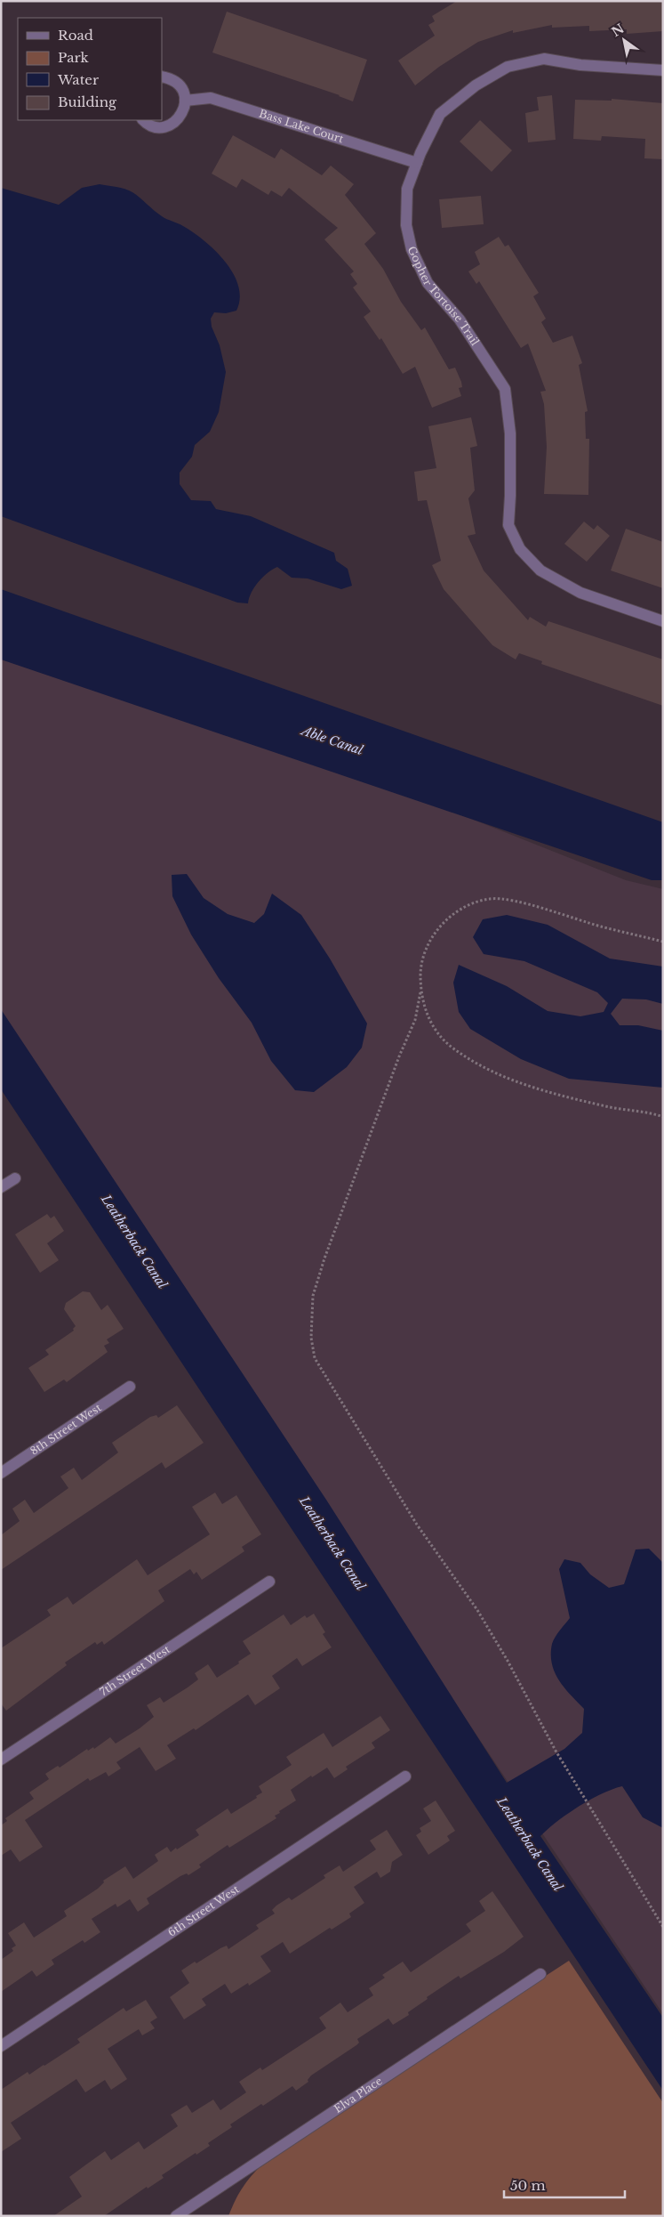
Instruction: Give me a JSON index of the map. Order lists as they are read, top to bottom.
{
  "streets": {
    "street": [
      "Bass Lake Court",
      "Gopher Tortoise Trail",
      "8th Street West",
      "7th Street West",
      "6th Street West",
      "Elva Place"
    ]
  },
  "crossings": [
    ["Bass Lake Court", "Gopher Tortoise Trail"]
  ],
  "water": ["Able Canal", "Leatherback Canal"],
  "legend": [
    "Road",
    "Park",
    "Water",
    "Building"
  ],
  "scale_bar": "50 m",
  "north": "top left"
}
